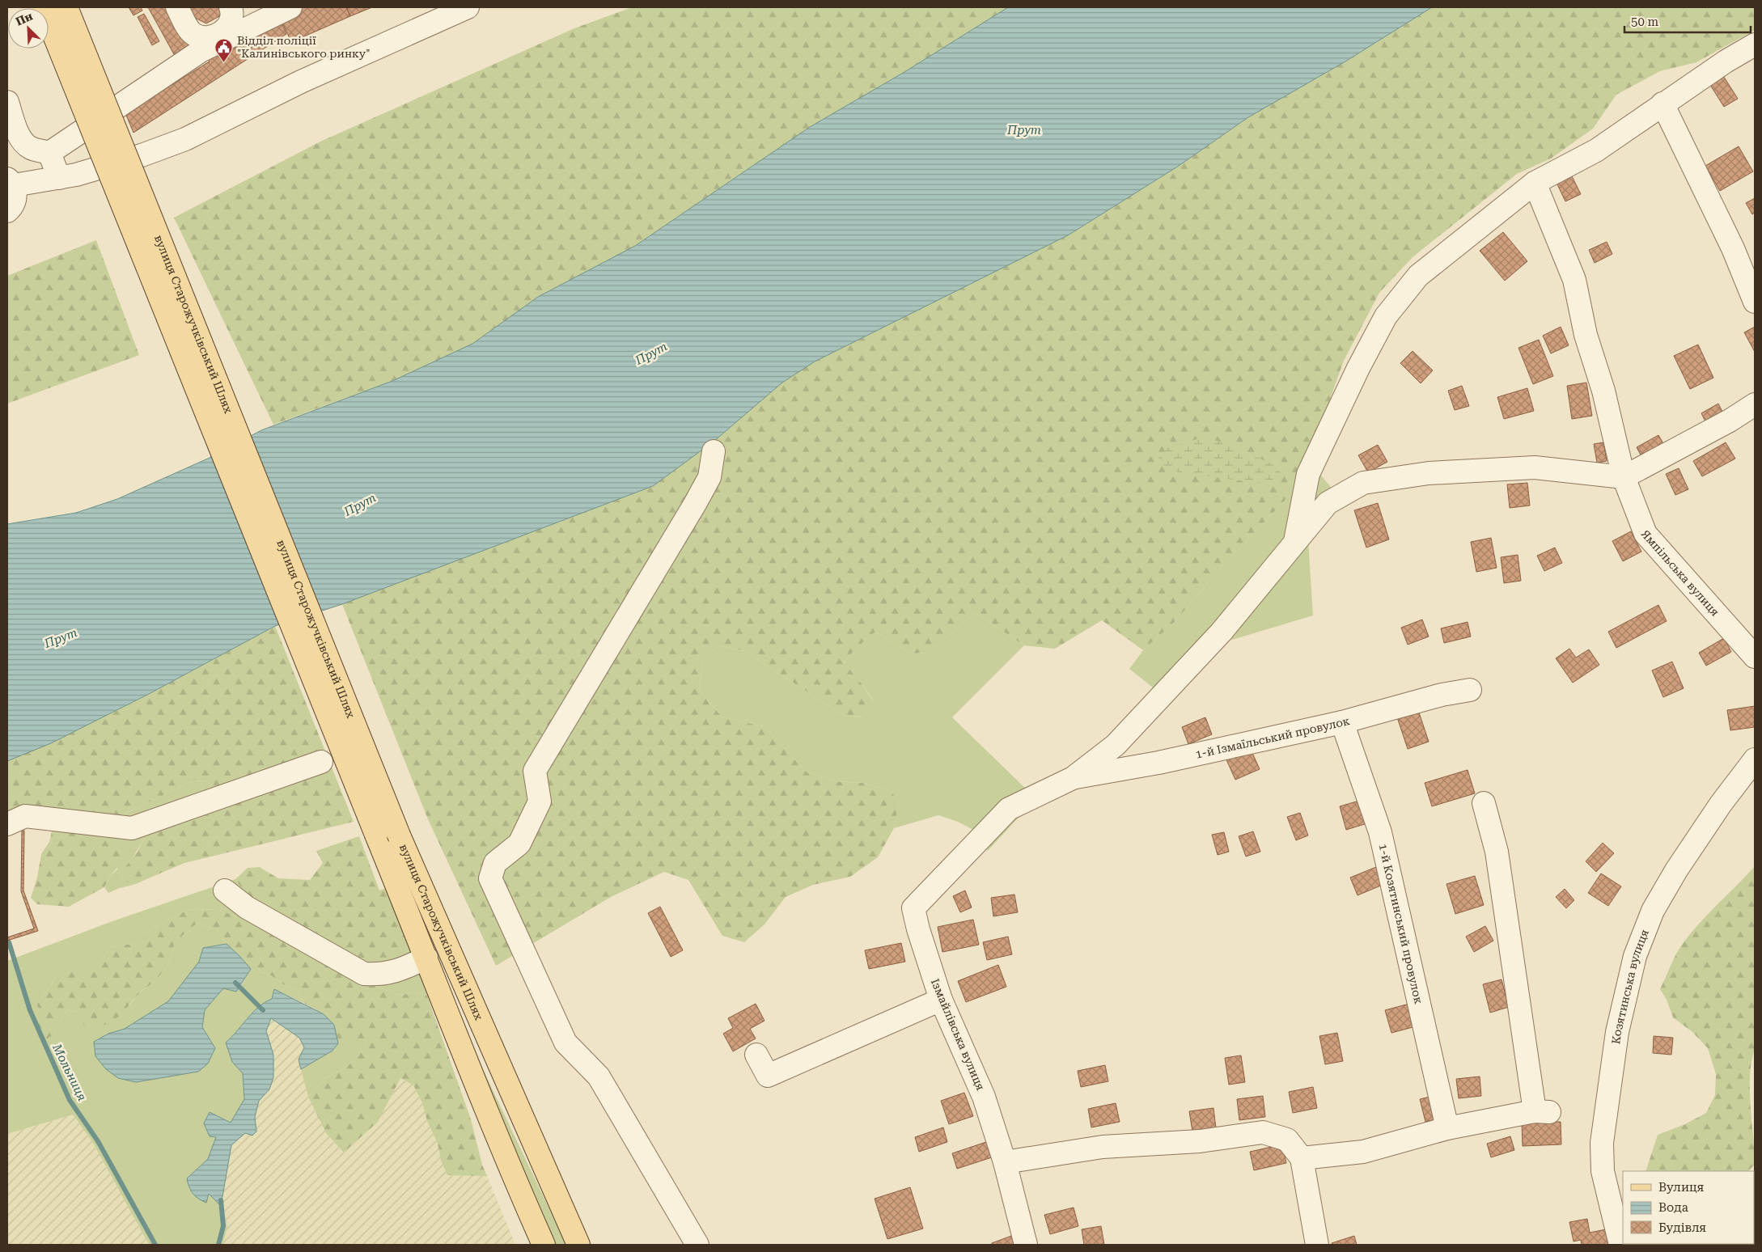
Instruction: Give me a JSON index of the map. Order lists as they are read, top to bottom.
{
  "streets": {
    "main road": ["вулиця Старожучківський Шлях"],
    "street": [
      "Ямпільська вулиця",
      "1-й Ізмаїльський провулок",
      "1-й Козятинський провулок",
      "Козятинська вулиця",
      "Ізмайлівська вулиця"
    ]
  },
  "crossings": [
    ["1-й Ізмаїльський провулок", "1-й Козятинський провулок"],
    ["1-й Ізмаїльський провулок", "Ізмайлівська вулиця"]
  ],
  "water": ["Прут", "Мольниця"],
  "places": {
    "public building": ["Відділ поліції \"Калинівського ринку\""]
  },
  "legend": ["Вулиця", "Вода", "Будівля"],
  "scale_bar": "50 m",
  "north": "top left"
}
